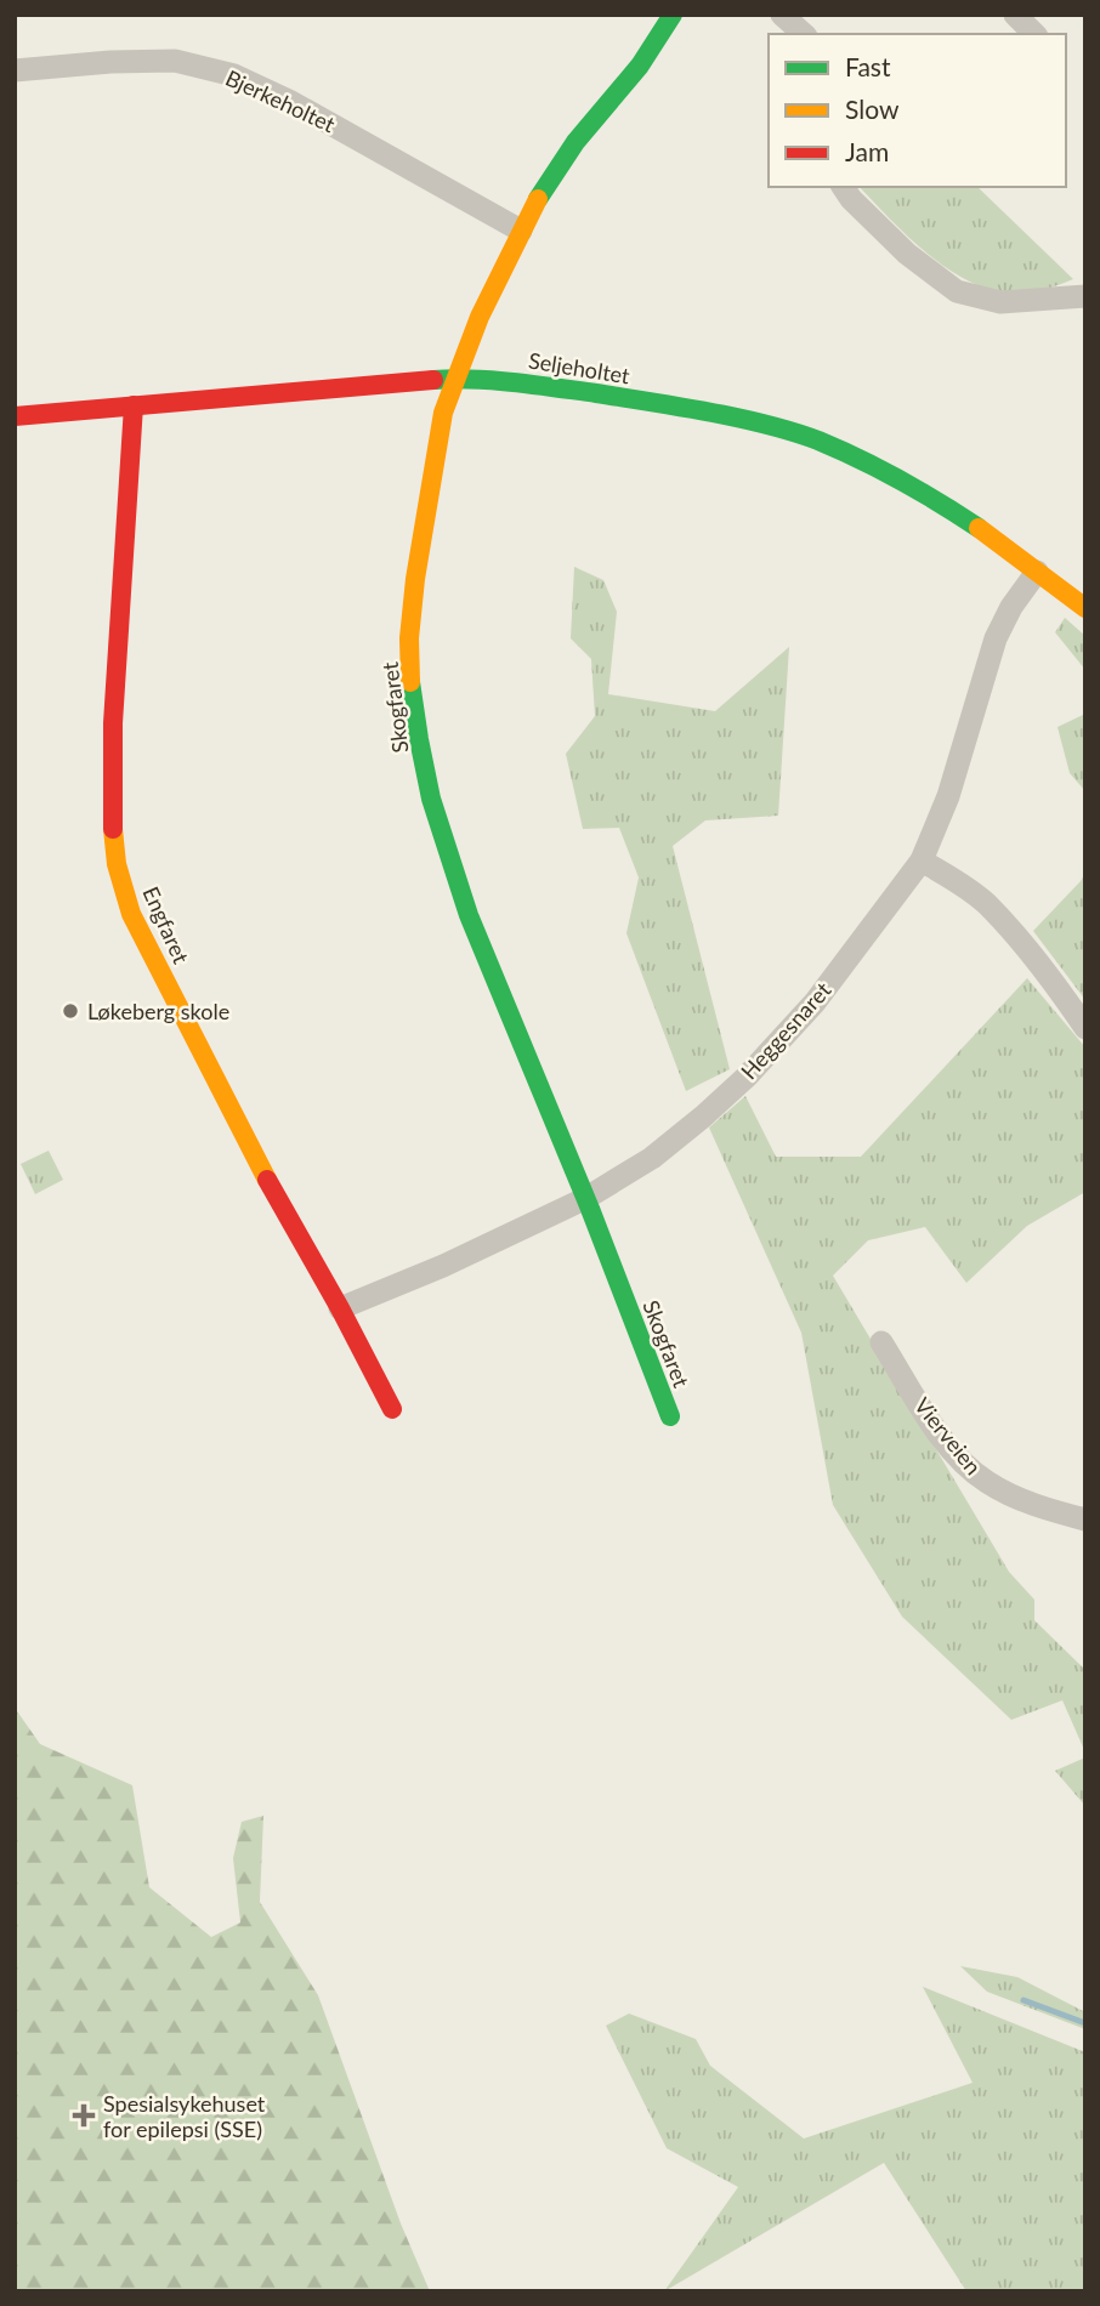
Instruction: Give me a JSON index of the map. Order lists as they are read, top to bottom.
{
  "streets": {
    "street": [
      "Bjerkeholtet",
      "Seljeholtet",
      "Skogfaret",
      "Engfaret",
      "Heggesnaret",
      "Vierveien"
    ]
  },
  "crossings": [
    ["Bjerkeholtet", "Skogfaret"],
    ["Seljeholtet", "Skogfaret"],
    ["Seljeholtet", "Engfaret"],
    ["Seljeholtet", "Heggesnaret"],
    ["Skogfaret", "Heggesnaret"],
    ["Engfaret", "Heggesnaret"]
  ],
  "places": {
    "other": ["Løkeberg skole"],
    "health": ["Spesialsykehuset for epilepsi (SSE)"]
  },
  "legend": ["Fast", "Slow", "Jam"]
}
